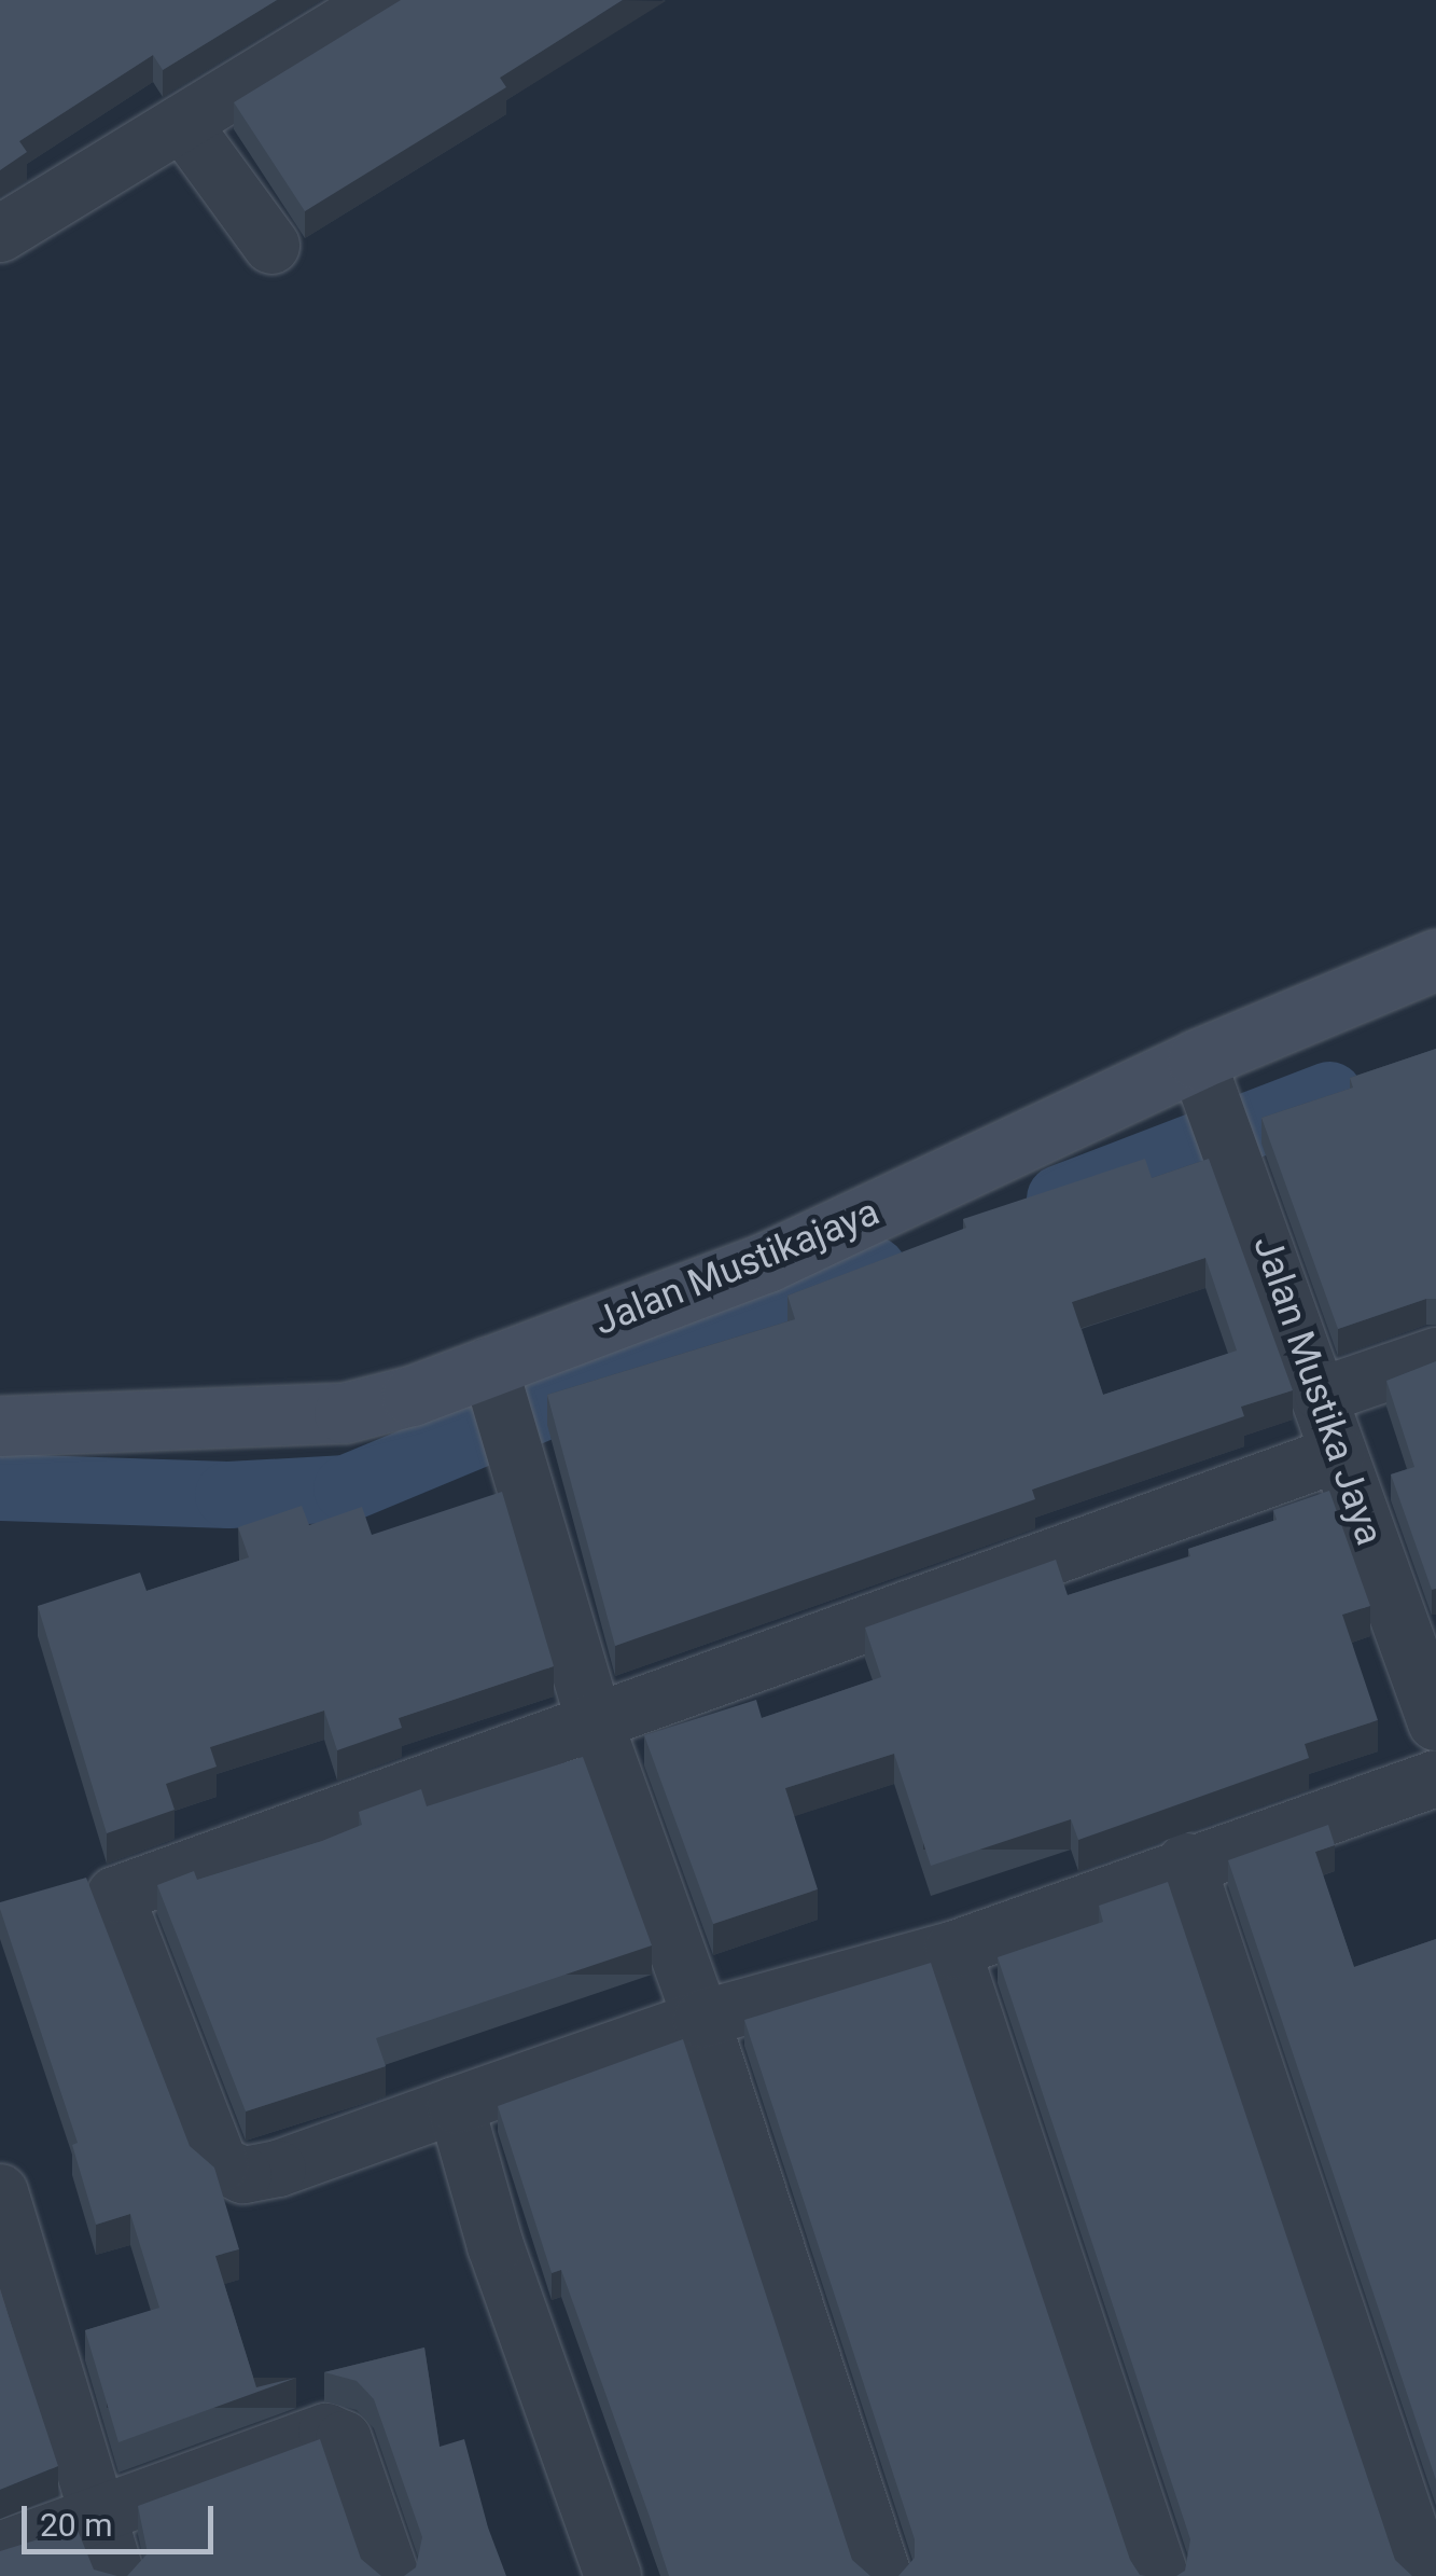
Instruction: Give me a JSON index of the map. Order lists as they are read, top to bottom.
{
  "streets": {
    "main road": ["Jalan Mustikajaya"],
    "street": ["Jalan Mustika Jaya"]
  },
  "crossings": [
    ["Jalan Mustikajaya", "Jalan Mustika Jaya"]
  ],
  "scale_bar": "20 m"
}
